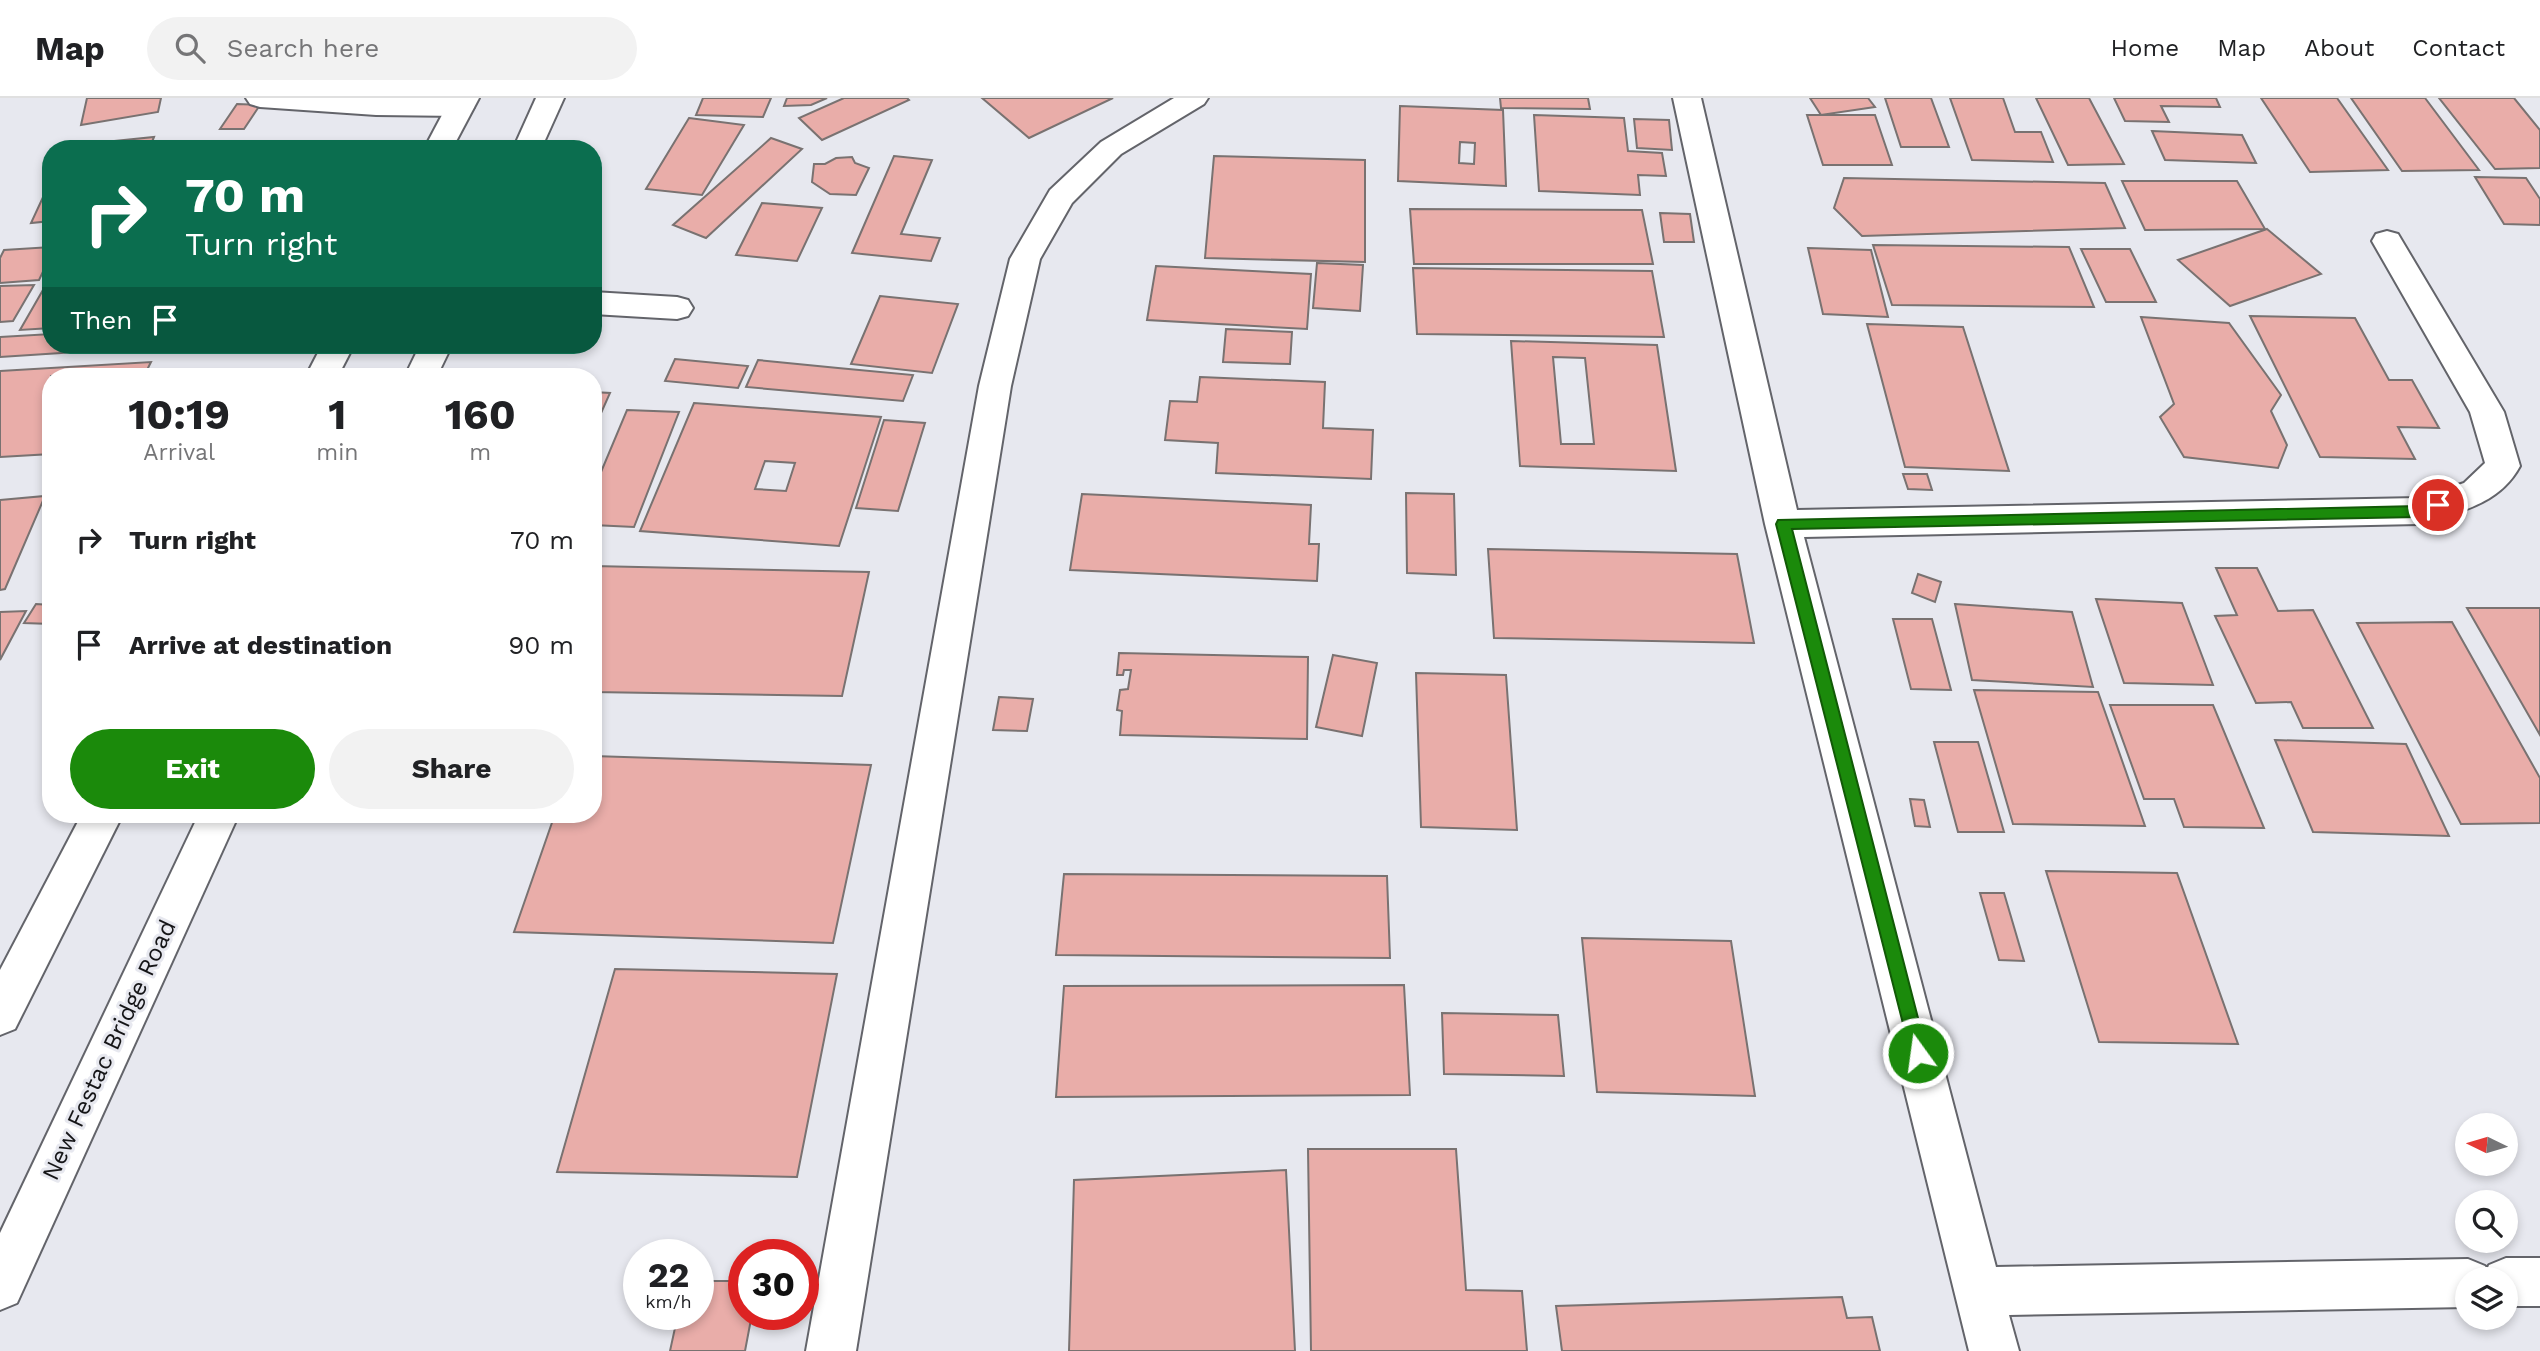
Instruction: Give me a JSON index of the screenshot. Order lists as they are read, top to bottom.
{
  "streets": {
    "street": ["New Festac Bridge Road"]
  },
  "north": "left",
  "page": {
    "header": "Map",
    "search": "Search here",
    "nav": [
      "Home",
      "Map",
      "About",
      "Contact"
    ],
    "turn": ["70 m", "Turn right"],
    "then": "Then",
    "eta": [
      "10:19",
      "Arrival",
      "1",
      "min",
      "160",
      "m"
    ],
    "list": [
      {
        "name": "Turn right",
        "value": "70 m"
      },
      {
        "name": "Arrive at destination",
        "value": "90 m"
      }
    ],
    "buttons": ["Exit", "Share"],
    "speed": "22 km/h",
    "limit": "30"
  }
}
